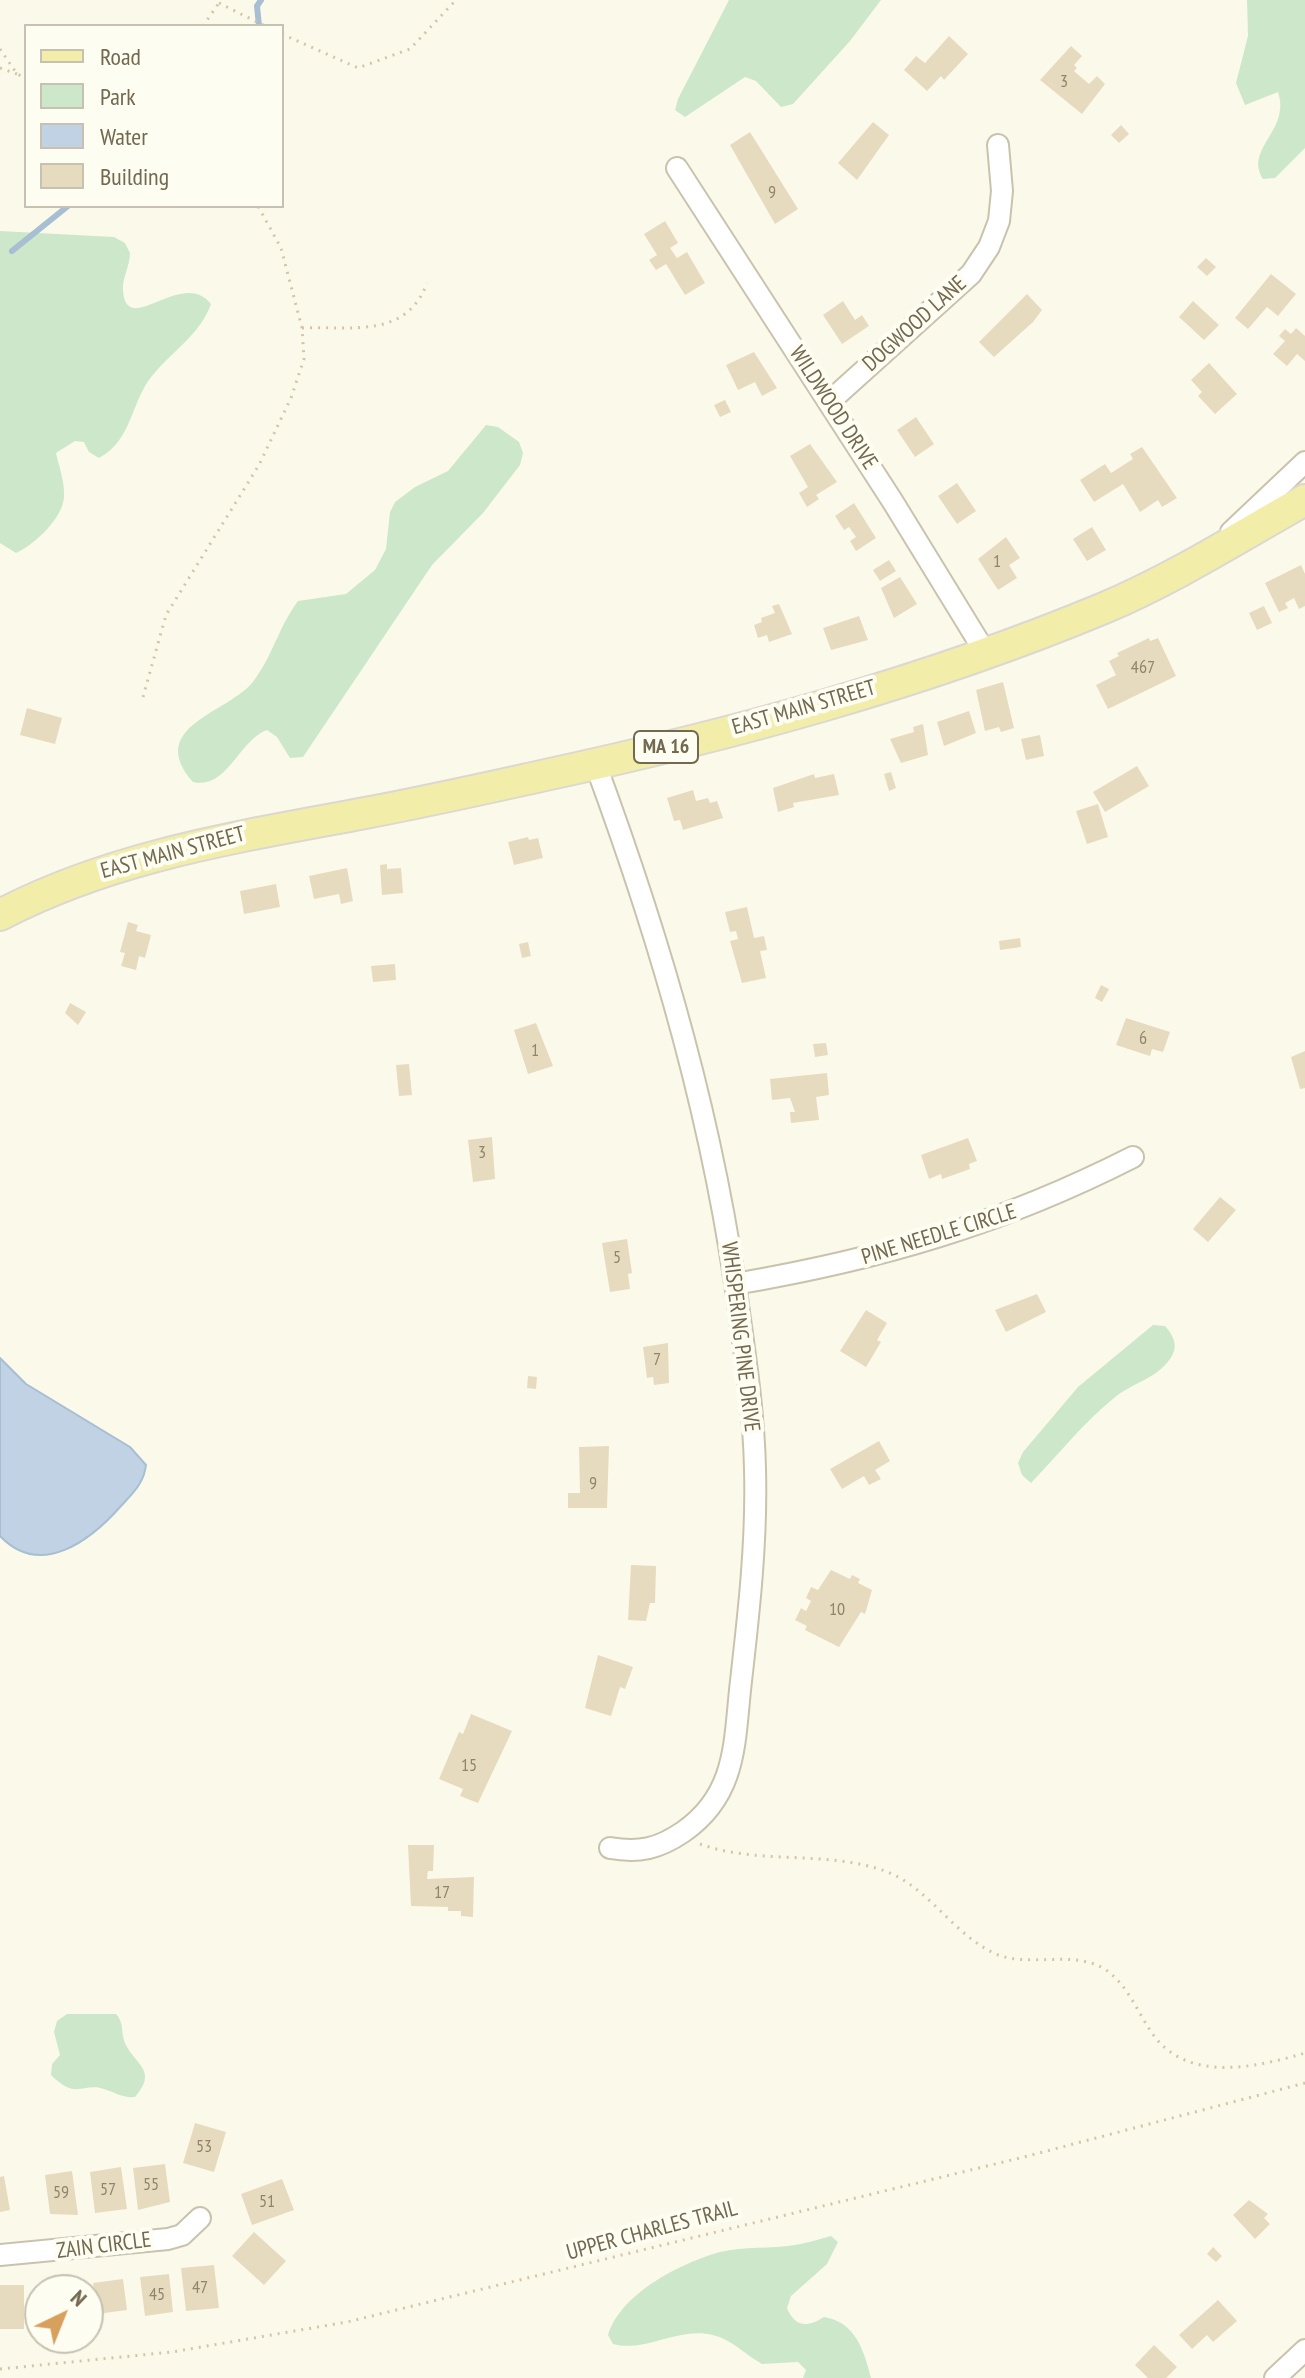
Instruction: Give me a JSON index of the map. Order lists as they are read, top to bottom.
{
  "streets": {
    "main road": ["EAST MAIN STREET", "MA 16"],
    "street": [
      "DOGWOOD LANE",
      "WILDWOOD DRIVE",
      "PINE NEEDLE CIRCLE",
      "WHISPERING PINE DRIVE",
      "ZAIN CIRCLE"
    ],
    "path": ["UPPER CHARLES TRAIL"]
  },
  "crossings": [
    ["DOGWOOD LANE", "WILDWOOD DRIVE"],
    ["WILDWOOD DRIVE", "EAST MAIN STREET"],
    ["EAST MAIN STREET", "WHISPERING PINE DRIVE"],
    ["PINE NEEDLE CIRCLE", "WHISPERING PINE DRIVE"]
  ],
  "house_numbers": [
    "3",
    "9",
    "1",
    "467",
    "6",
    "1",
    "3",
    "5",
    "7",
    "9",
    "10",
    "15",
    "17",
    "53",
    "55",
    "57",
    "59",
    "51",
    "47",
    "45"
  ],
  "legend": [
    "Road",
    "Park",
    "Water",
    "Building"
  ],
  "north": "top right"
}
